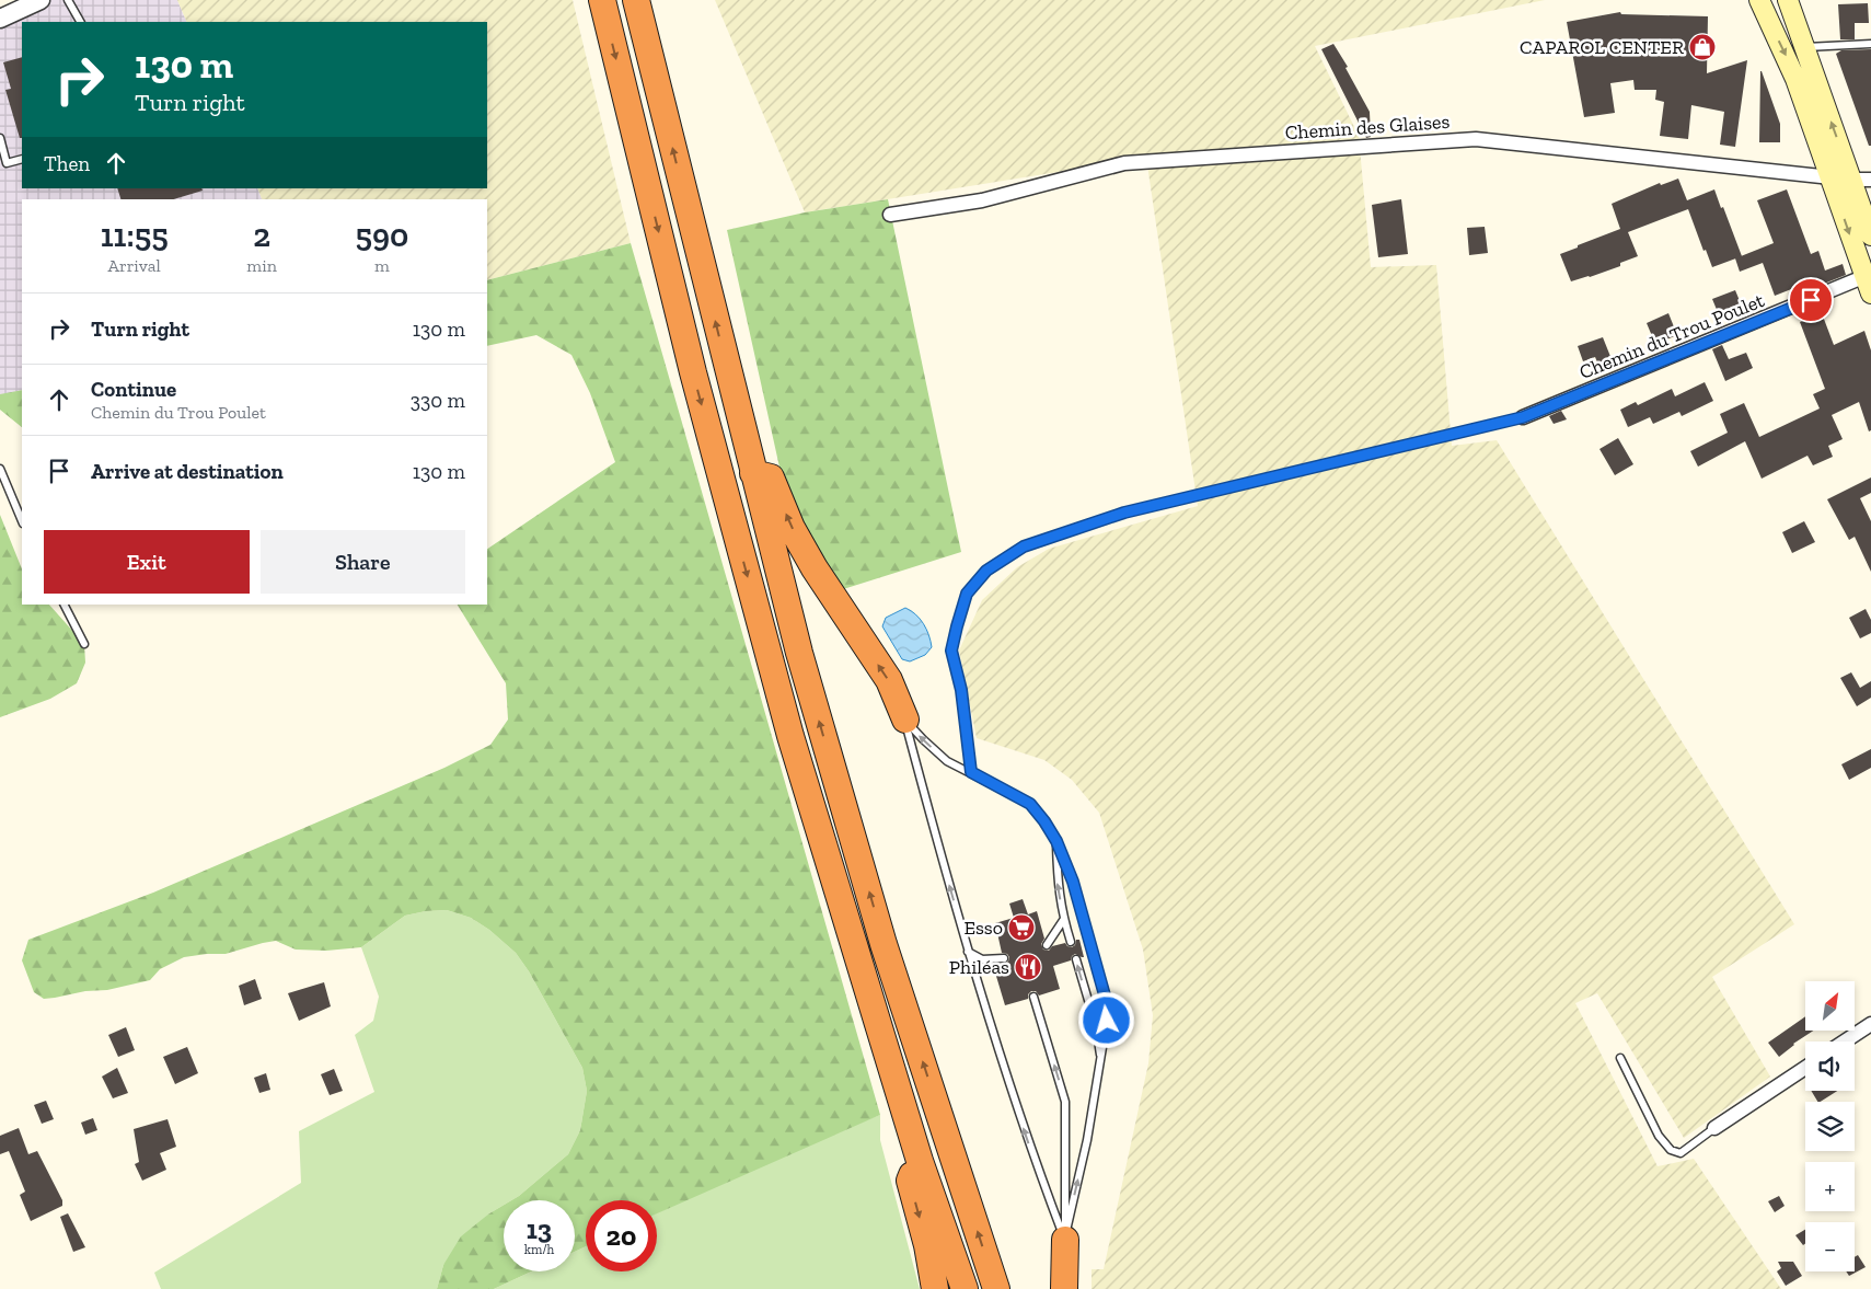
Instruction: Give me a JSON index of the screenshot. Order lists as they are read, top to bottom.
{
  "streets": {
    "street": ["Chemin des Glaises", "Chemin du Trou Poulet"]
  },
  "places": {
    "shop": ["CAPAROL CENTER"],
    "supermarket": ["Esso"],
    "restaurant": ["Philéas"]
  },
  "north": "top right",
  "page": {
    "turn": ["130 m", "Turn right"],
    "then": "Then",
    "eta": [
      "11:55",
      "Arrival",
      "2",
      "min",
      "590",
      "m"
    ],
    "list": [
      {
        "name": "Turn right",
        "value": "130 m"
      },
      {
        "name": "Continue",
        "note": "Chemin du Trou Poulet",
        "value": "330 m"
      },
      {
        "name": "Arrive at destination",
        "value": "130 m"
      }
    ],
    "buttons": ["Exit", "Share"],
    "map_buttons": ["+", "−"],
    "speed": "13 km/h",
    "limit": "20"
  }
}
